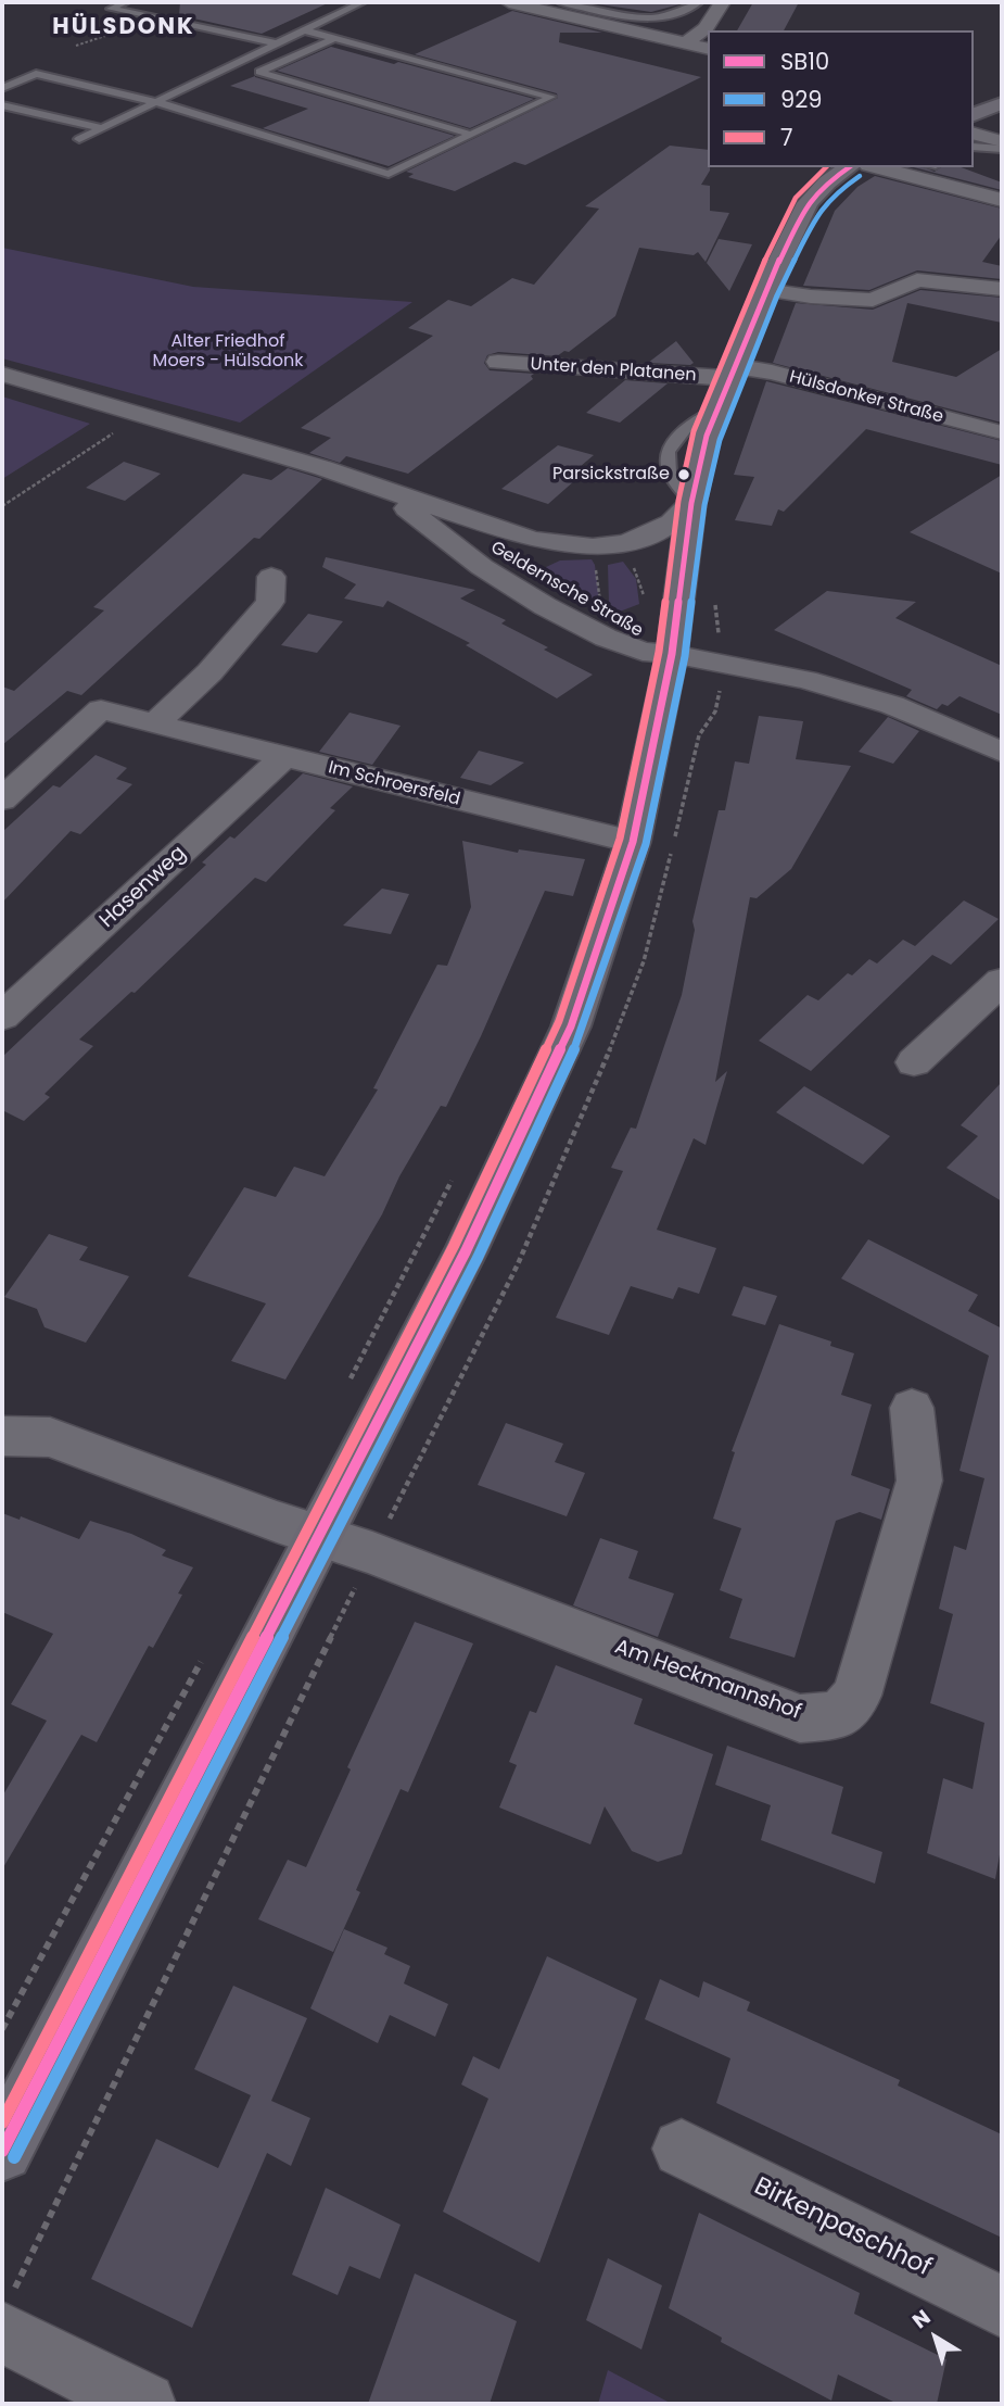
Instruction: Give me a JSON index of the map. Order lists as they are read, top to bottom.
{
  "streets": {
    "street": [
      "Unter den Platanen",
      "Hülsdonker Straße",
      "Geldernsche Straße",
      "Im Schroersfeld",
      "Hasenweg",
      "Am Heckmannshof",
      "Birkenpaschhof"
    ]
  },
  "crossings": [
    ["Unter den Platanen", "Hülsdonker Straße"],
    ["Im Schroersfeld", "Hasenweg"]
  ],
  "districts": ["HÜLSDONK"],
  "parks": ["Alter Friedhof Moers - Hülsdonk"],
  "places": ["Parsickstraße"],
  "lines": ["transit line SB10", "transit line 7", "transit line 929"],
  "legend": ["SB10", "929", "7"],
  "north": "top left"
}
